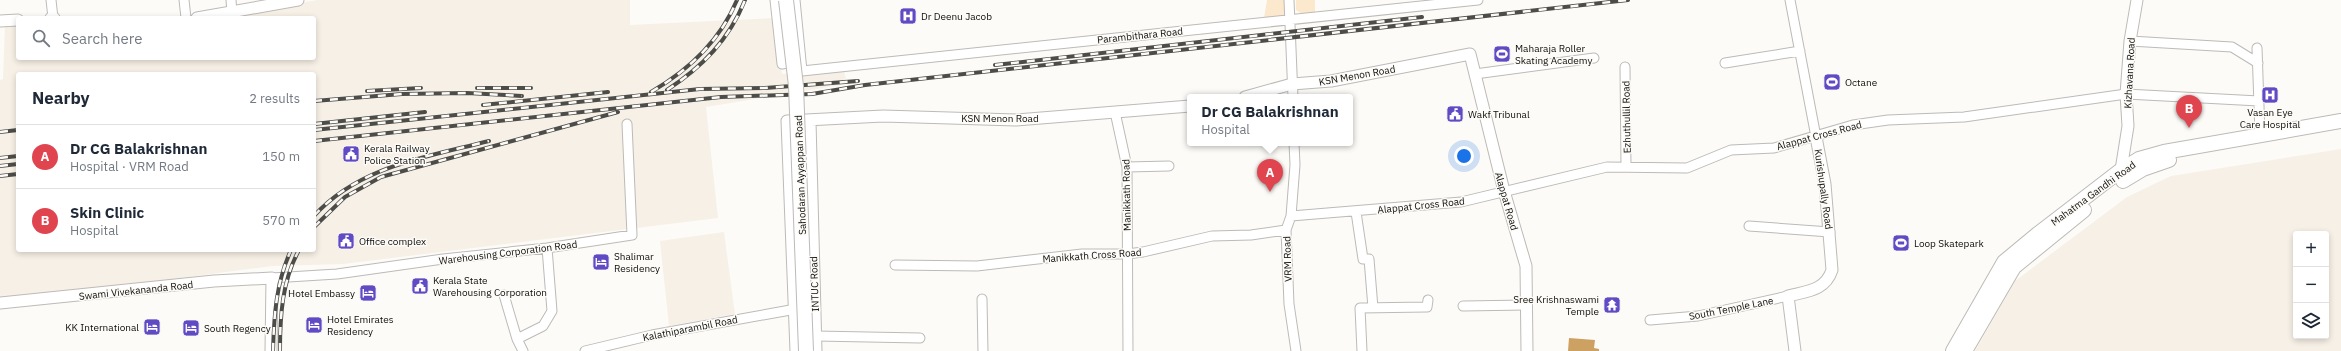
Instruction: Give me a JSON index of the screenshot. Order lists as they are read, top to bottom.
{
  "streets": {
    "main road": ["Sahodaran Ayyappan Road", "Mahatma Gandhi Road"],
    "street": [
      "Parambithara Road",
      "Kizhavana Road",
      "KSN Menon Road",
      "Ezhuthullil Road",
      "Alappat Cross Road",
      "Kurishupally Road",
      "Manikkath Road",
      "Alappat Road",
      "Warehousing Corporation Road",
      "Manikkath Cross Road",
      "VRM Road",
      "INTUC Road",
      "Swami Vivekananda Road",
      "South Temple Lane",
      "Kalathiparambil Road"
    ]
  },
  "crossings": [
    ["Kizhavana Road", "Alappat Cross Road"],
    ["Kizhavana Road", "Mahatma Gandhi Road"],
    ["KSN Menon Road", "Manikkath Road"],
    ["KSN Menon Road", "Alappat Road"],
    ["KSN Menon Road", "INTUC Road"],
    ["KSN Menon Road", "Kalathiparambil Road"],
    ["Ezhuthullil Road", "Alappat Cross Road"],
    ["Alappat Cross Road", "Kurishupally Road"],
    ["Alappat Cross Road", "Alappat Road"],
    ["Alappat Cross Road", "VRM Road"],
    ["Kurishupally Road", "South Temple Lane"],
    ["Manikkath Road", "Manikkath Cross Road"],
    ["Warehousing Corporation Road", "Swami Vivekananda Road"],
    ["Manikkath Cross Road", "VRM Road"]
  ],
  "places": {
    "hospital": ["Dr Deenu Jacob", "Vasan Eye Care Hospital"],
    "sports": ["Maharaja Roller Skating Academy", "Octane", "Loop Skatepark"],
    "public building": [
      "Wakf Tribunal",
      "Kerala Railway Police Station",
      "Office complex",
      "Kerala State Warehousing Corporation"
    ],
    "hotel": [
      "Shalimar Residency",
      "Hotel Embassy",
      "Hotel Emirates Residency",
      "KK International",
      "South Regency"
    ],
    "temple": ["Sree Krishnaswami Temple"]
  },
  "page": {
    "search": "Search here",
    "heading": ["Nearby", "2 results"],
    "popup": ["Dr CG Balakrishnan", "Hospital"],
    "pins": ["B", "A"],
    "list": [
      {
        "mark": "A",
        "name": "Dr CG Balakrishnan",
        "note": "Hospital · VRM Road",
        "value": "150 m"
      },
      {
        "mark": "B",
        "name": "Skin Clinic",
        "note": "Hospital",
        "value": "570 m"
      }
    ],
    "map_buttons": ["+", "−"]
  }
}
